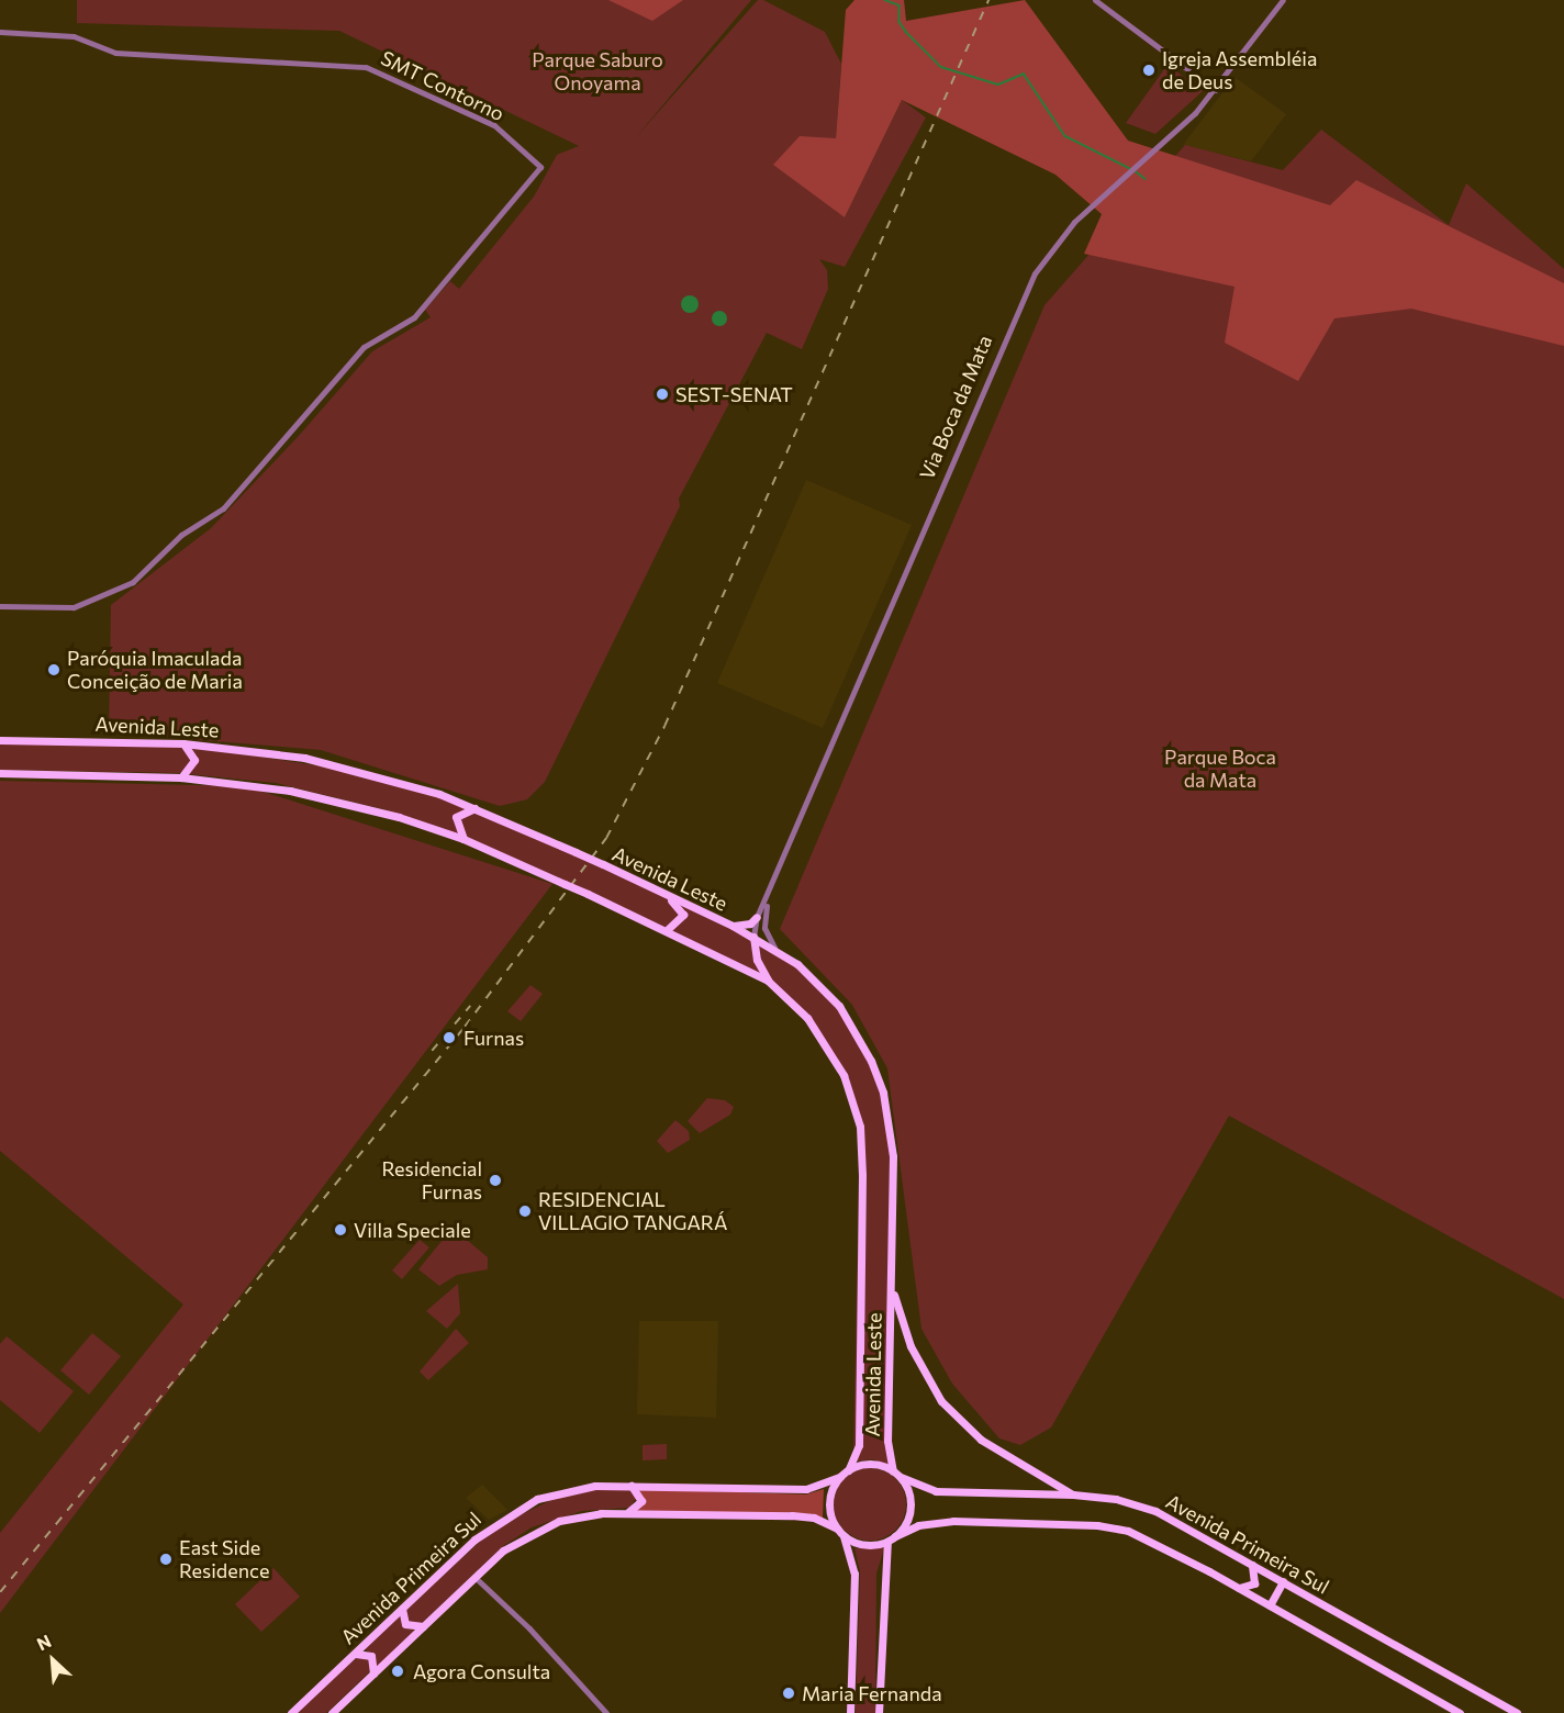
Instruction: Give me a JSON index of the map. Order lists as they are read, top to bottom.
{
  "streets": {
    "main road": ["Avenida Leste", "Avenida Primeira Sul"],
    "street": ["SMT Contorno", "Via Boca da Mata"]
  },
  "crossings": [
    ["Via Boca da Mata", "Avenida Leste"],
    ["Avenida Leste", "Avenida Primeira Sul"]
  ],
  "parks": ["Parque Saburo Onoyama", "Parque Boca da Mata"],
  "places": [
    "Igreja Assembléia de Deus",
    "SEST-SENAT",
    "Paróquia Imaculada Conceição de Maria",
    "Furnas",
    "Residencial Furnas",
    "RESIDENCIAL VILLAGIO TANGARÁ",
    "Villa Speciale",
    "East Side Residence",
    "Agora Consulta",
    "Maria Fernanda"
  ],
  "north": "top left"
}
